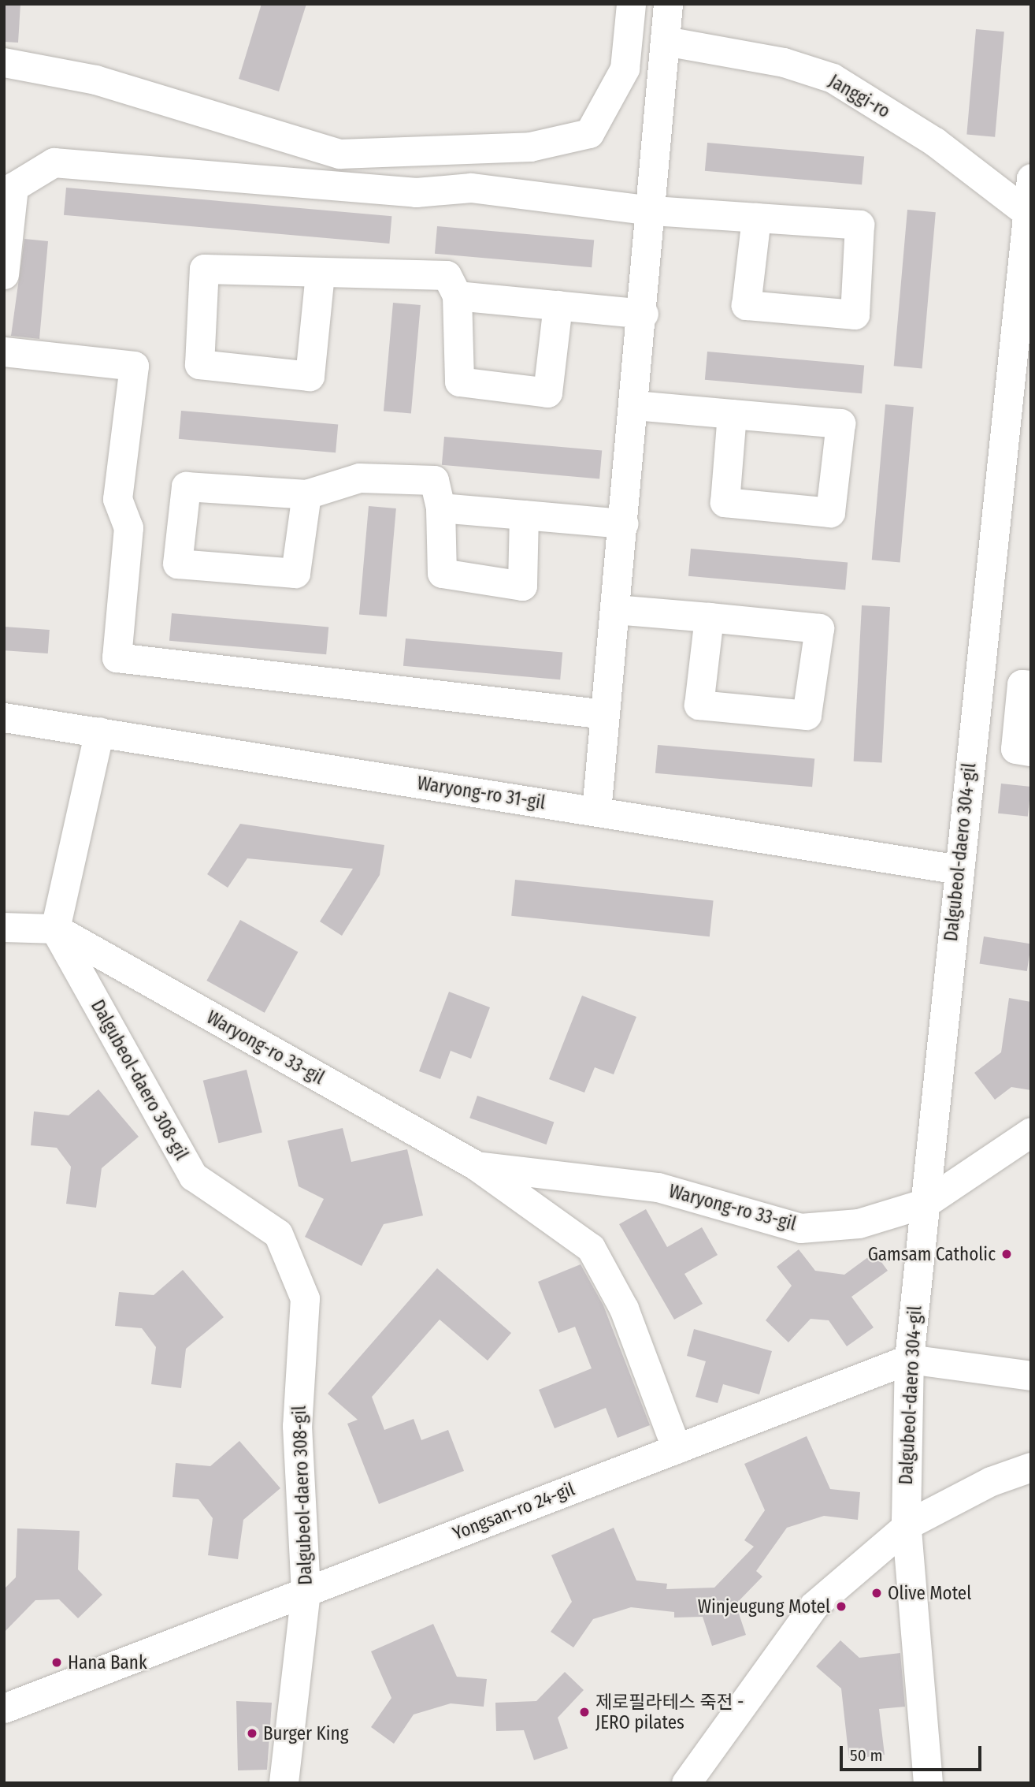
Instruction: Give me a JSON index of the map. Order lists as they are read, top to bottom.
{
  "streets": {
    "street": [
      "Janggi-ro",
      "Waryong-ro 31-gil",
      "Dalgubeol-daero 304-gil",
      "Waryong-ro 33-gil",
      "Dalgubeol-daero 308-gil",
      "Yongsan-ro 24-gil"
    ]
  },
  "crossings": [
    ["Janggi-ro", "Dalgubeol-daero 304-gil"],
    ["Waryong-ro 31-gil", "Dalgubeol-daero 304-gil"],
    ["Dalgubeol-daero 304-gil", "Waryong-ro 33-gil"],
    ["Dalgubeol-daero 304-gil", "Yongsan-ro 24-gil"],
    ["Waryong-ro 33-gil", "Dalgubeol-daero 308-gil"],
    ["Waryong-ro 33-gil", "Yongsan-ro 24-gil"],
    ["Dalgubeol-daero 308-gil", "Yongsan-ro 24-gil"]
  ],
  "places": [
    "Gamsam Catholic",
    "Olive Motel",
    "Winjeugung Motel",
    "Hana Bank",
    "제로필라테스 죽전 - JERO pilates",
    "Burger King"
  ],
  "scale_bar": "50 m"
}
